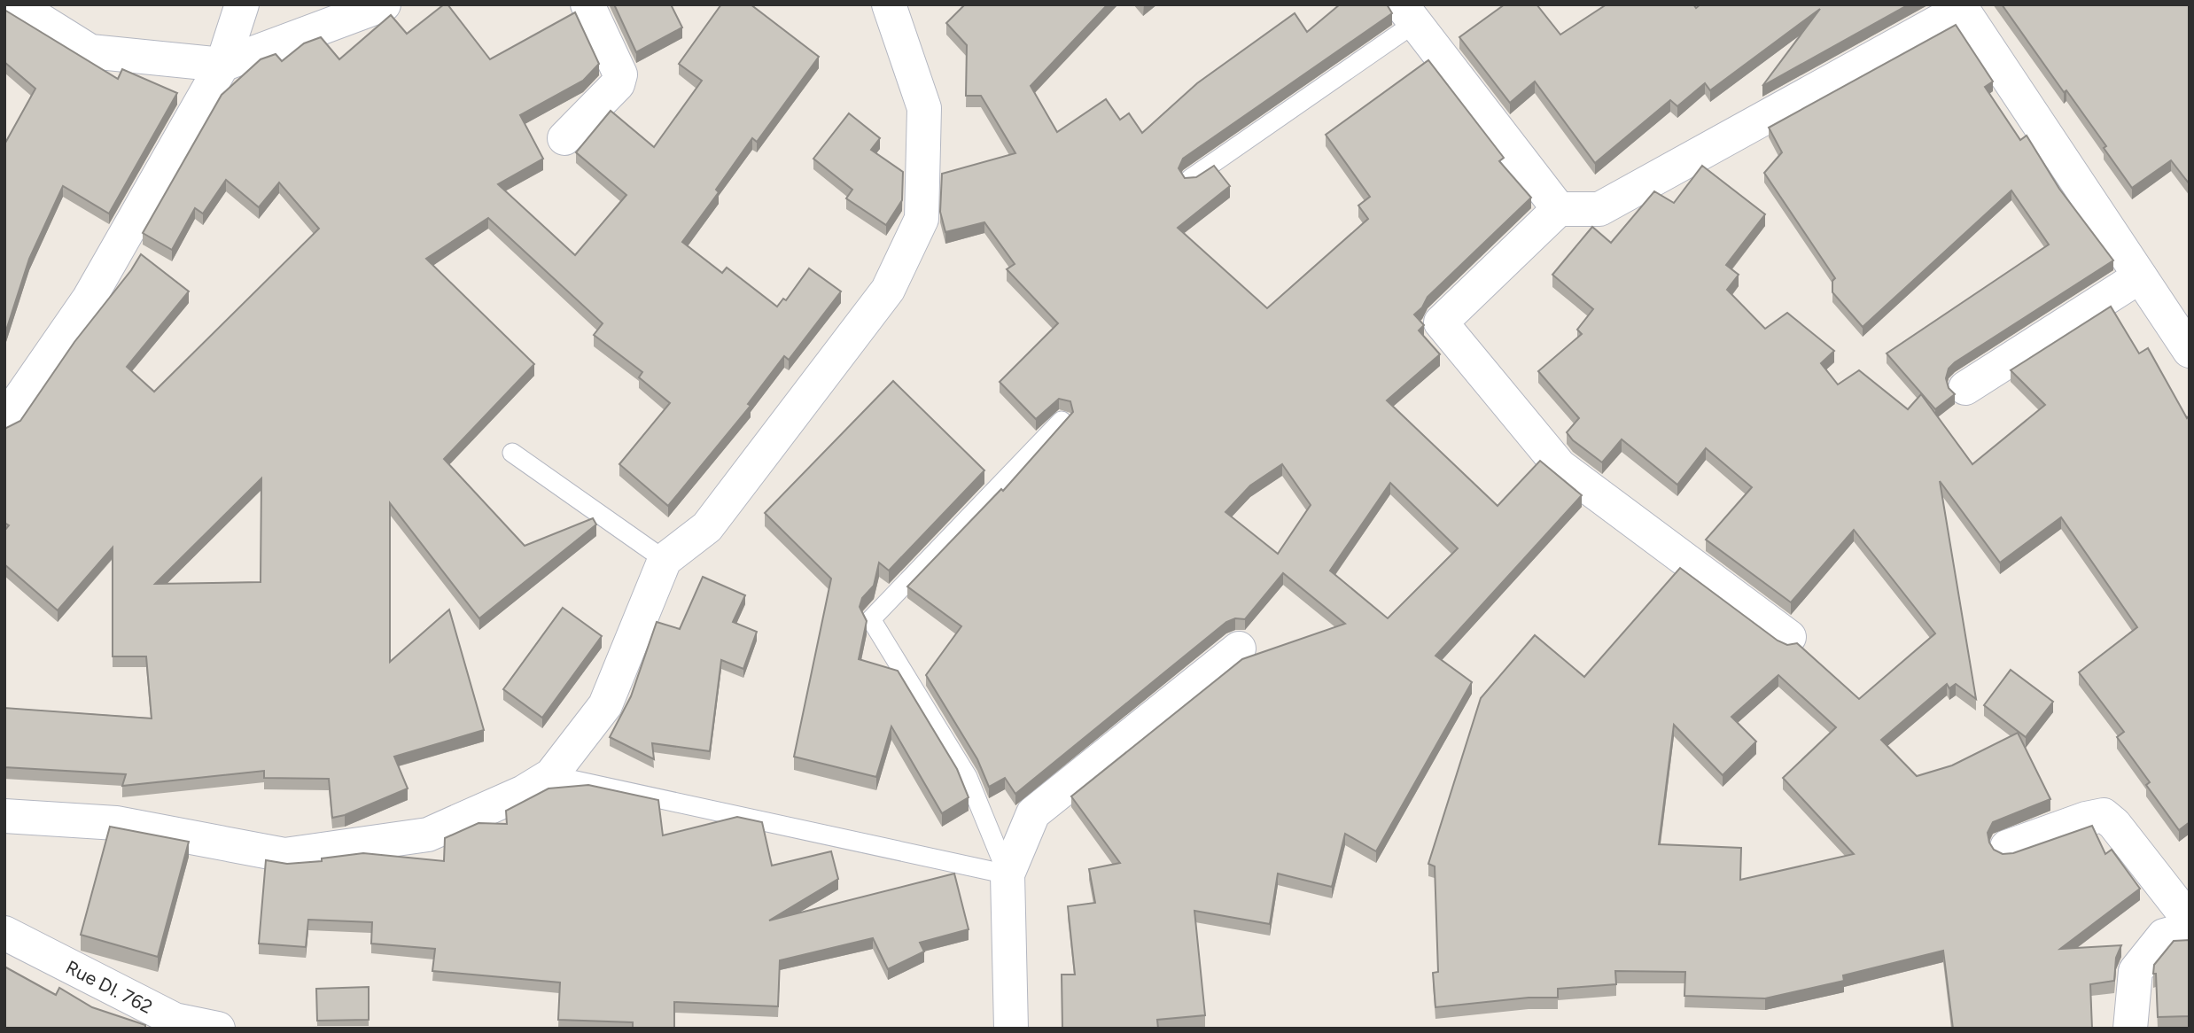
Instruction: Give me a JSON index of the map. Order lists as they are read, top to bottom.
{
  "streets": {
    "street": ["Rue DI. 762"]
  }
}
